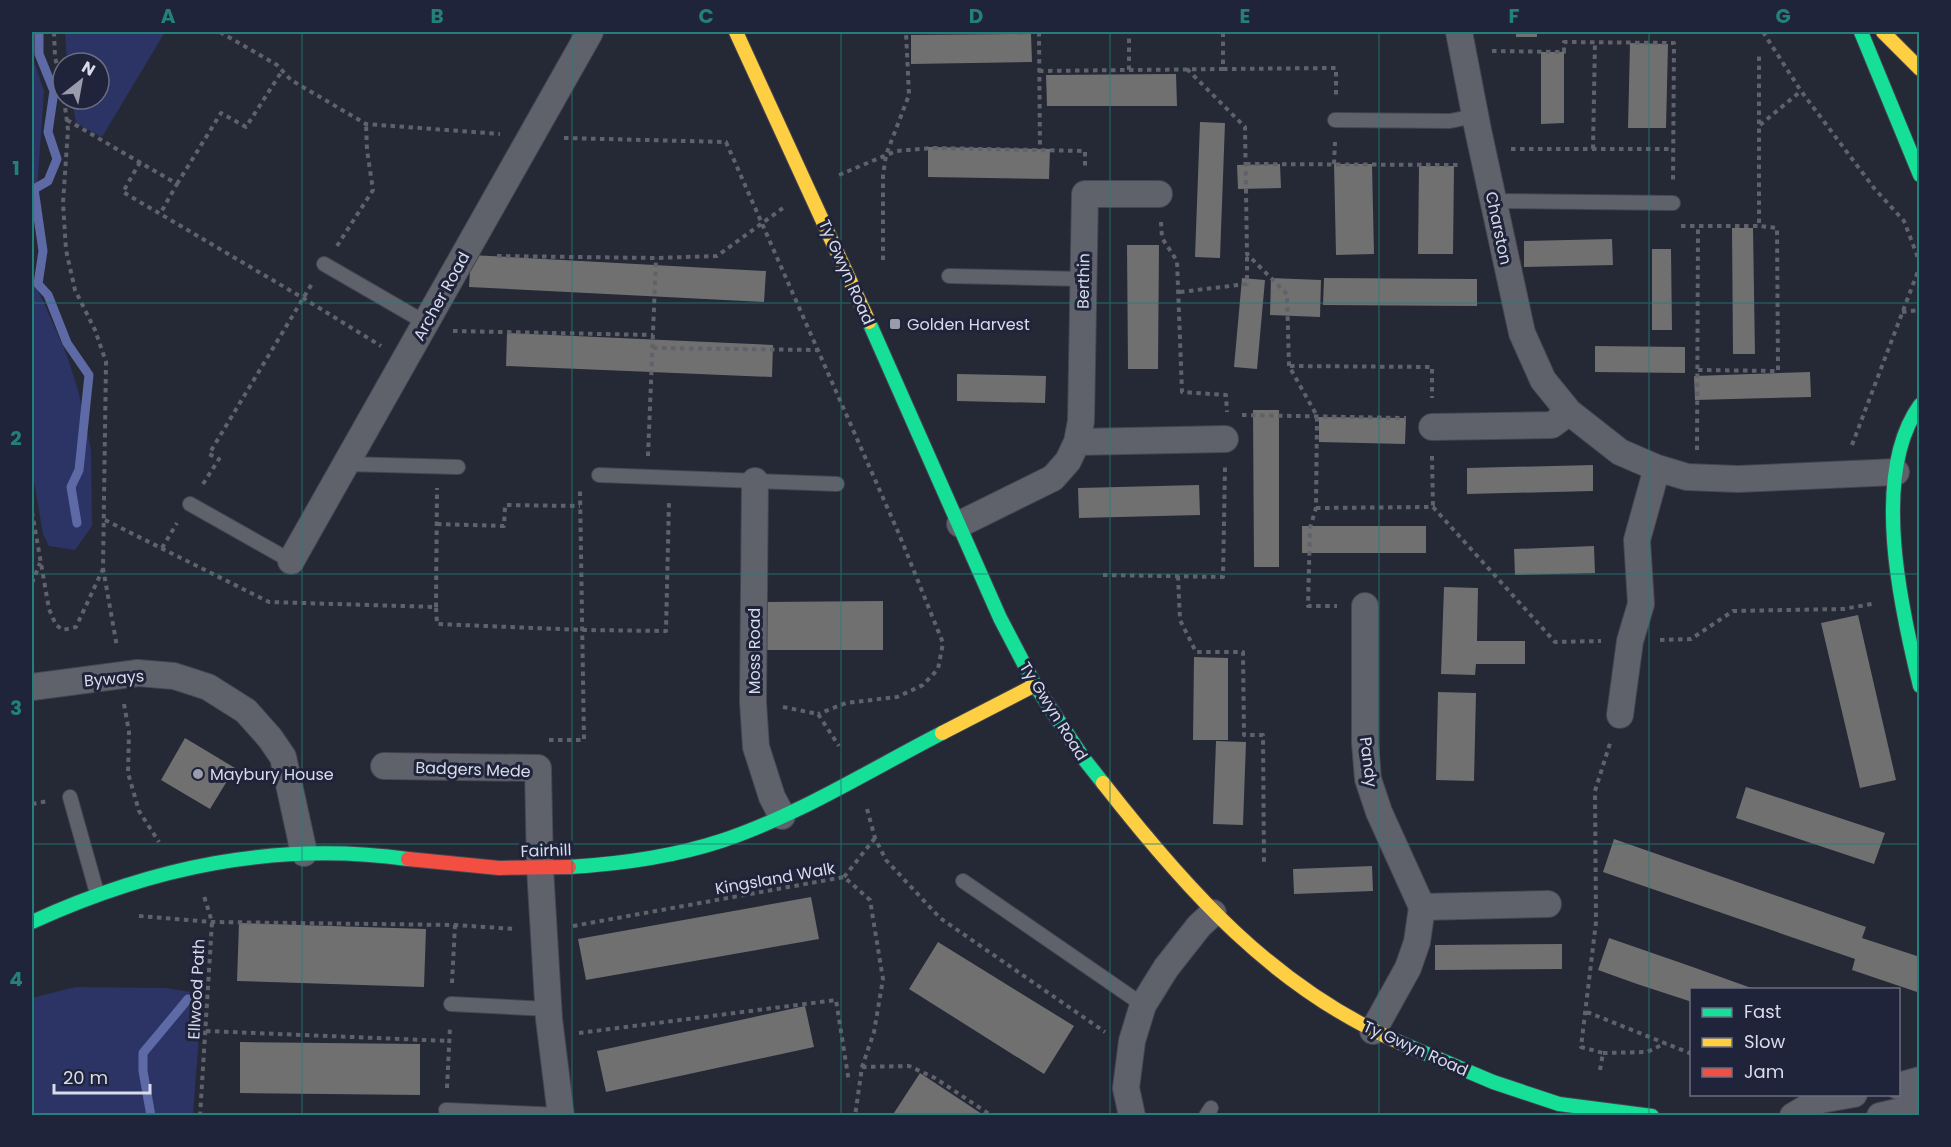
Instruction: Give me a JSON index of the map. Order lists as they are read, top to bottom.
{
  "streets": {
    "street": [
      "Charston",
      "Ty Gwyn Road",
      "Berthin",
      "Archer Road",
      "Moss Road",
      "Byways",
      "Pandy",
      "Badgers Mede",
      "Fairhill"
    ],
    "path": ["Kingsland Walk", "Ellwood Path"]
  },
  "crossings": [
    ["Ty Gwyn Road", "Berthin"],
    ["Ty Gwyn Road", "Fairhill"],
    ["Moss Road", "Fairhill"],
    ["Byways", "Fairhill"],
    ["Badgers Mede", "Fairhill"],
    ["Badgers Mede", "Kingsland Walk"],
    ["Fairhill", "Ellwood Path"],
    ["Kingsland Walk", "Ellwood Path"]
  ],
  "places": {
    "transit": ["Golden Harvest"],
    "other": ["Maybury House"]
  },
  "legend": ["Fast", "Slow", "Jam"],
  "scale_bar": "20 m",
  "north": "top right",
  "grid": {
    "columns": [
      "A",
      "B",
      "C",
      "D",
      "E",
      "F",
      "G"
    ],
    "rows": [
      "1",
      "2",
      "3",
      "4"
    ]
  }
}
